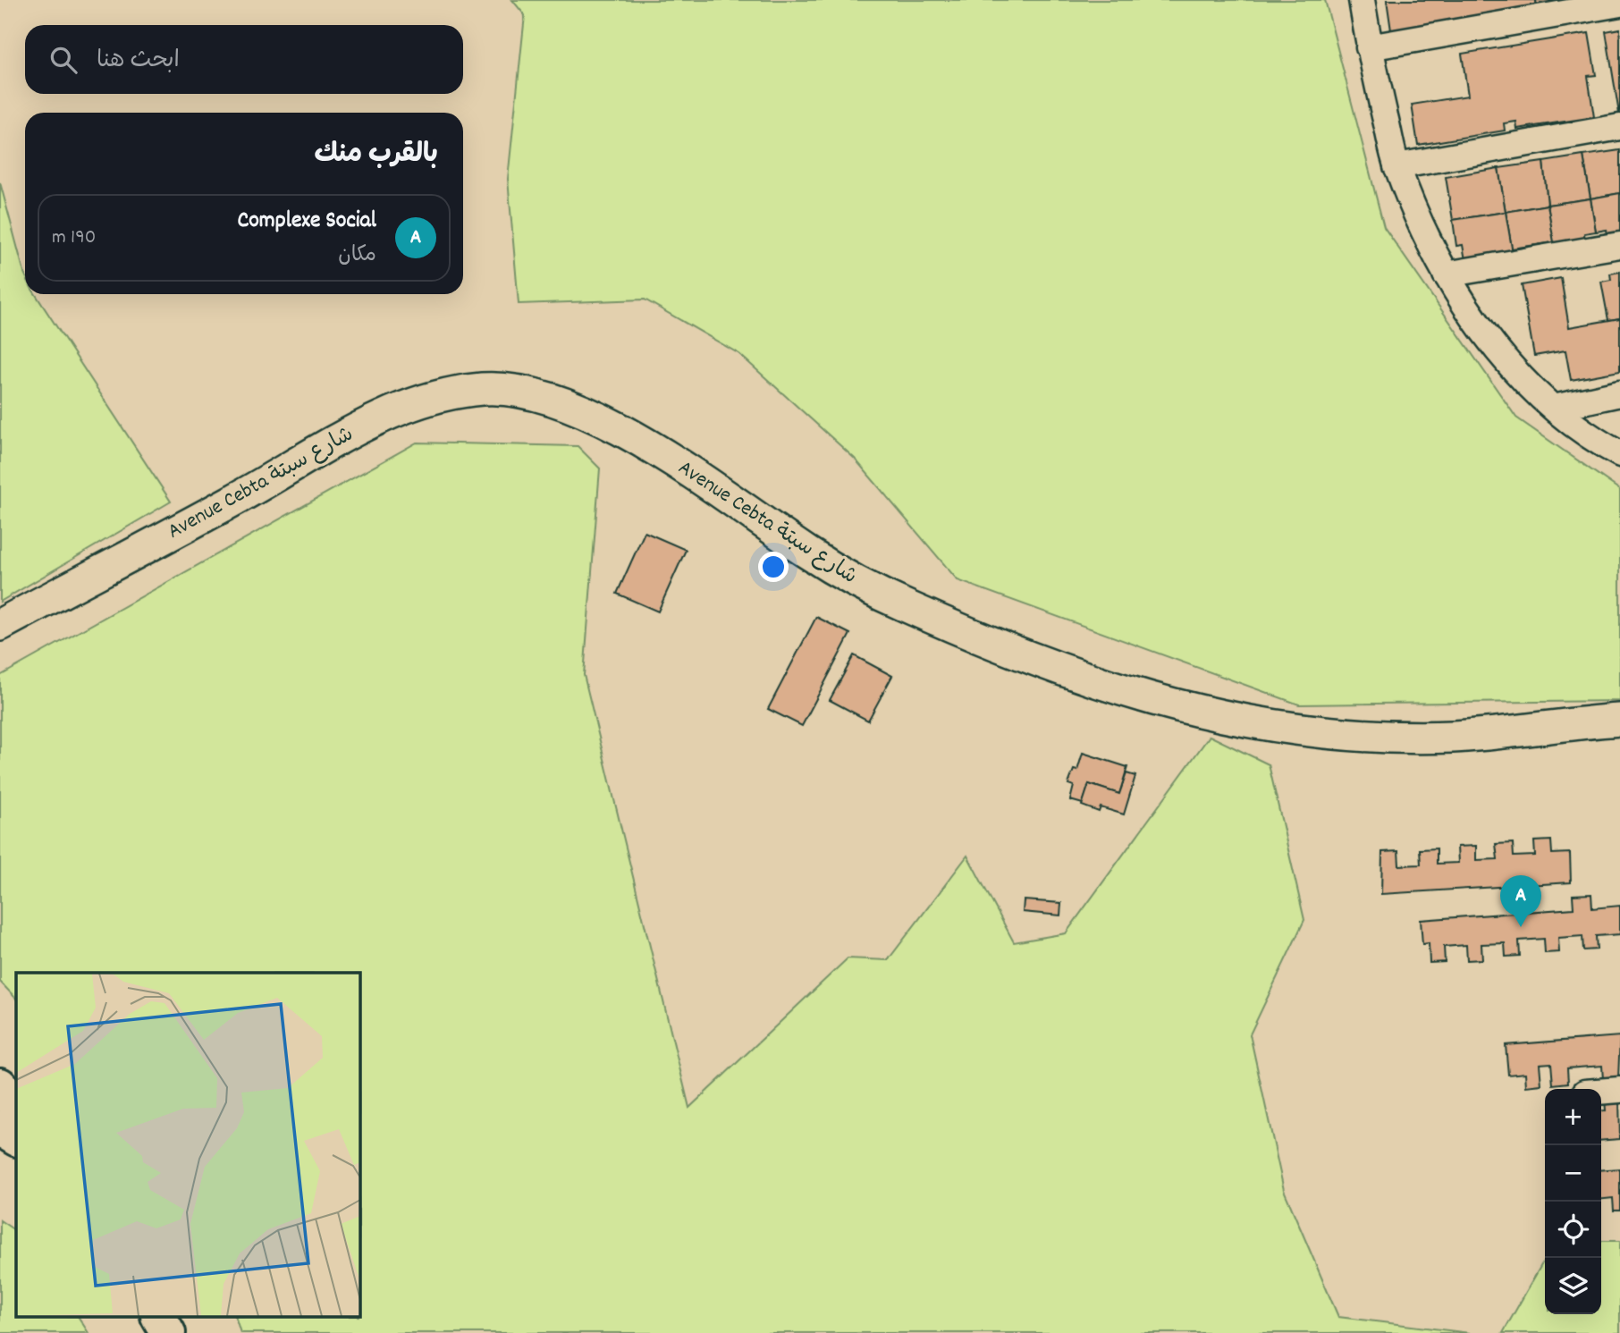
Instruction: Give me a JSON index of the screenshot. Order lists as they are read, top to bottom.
{
  "streets": {
    "street": ["Avenue Cebta شارع سبتة"]
  },
  "page": {
    "search": "ابحث هنا",
    "heading": "بالقرب منك",
    "list": [
      {
        "mark": "A",
        "name": "Complexe Social",
        "note": "مكان",
        "value": "190 m"
      }
    ],
    "pins": "A",
    "map_buttons": ["+", "−"]
  }
}
